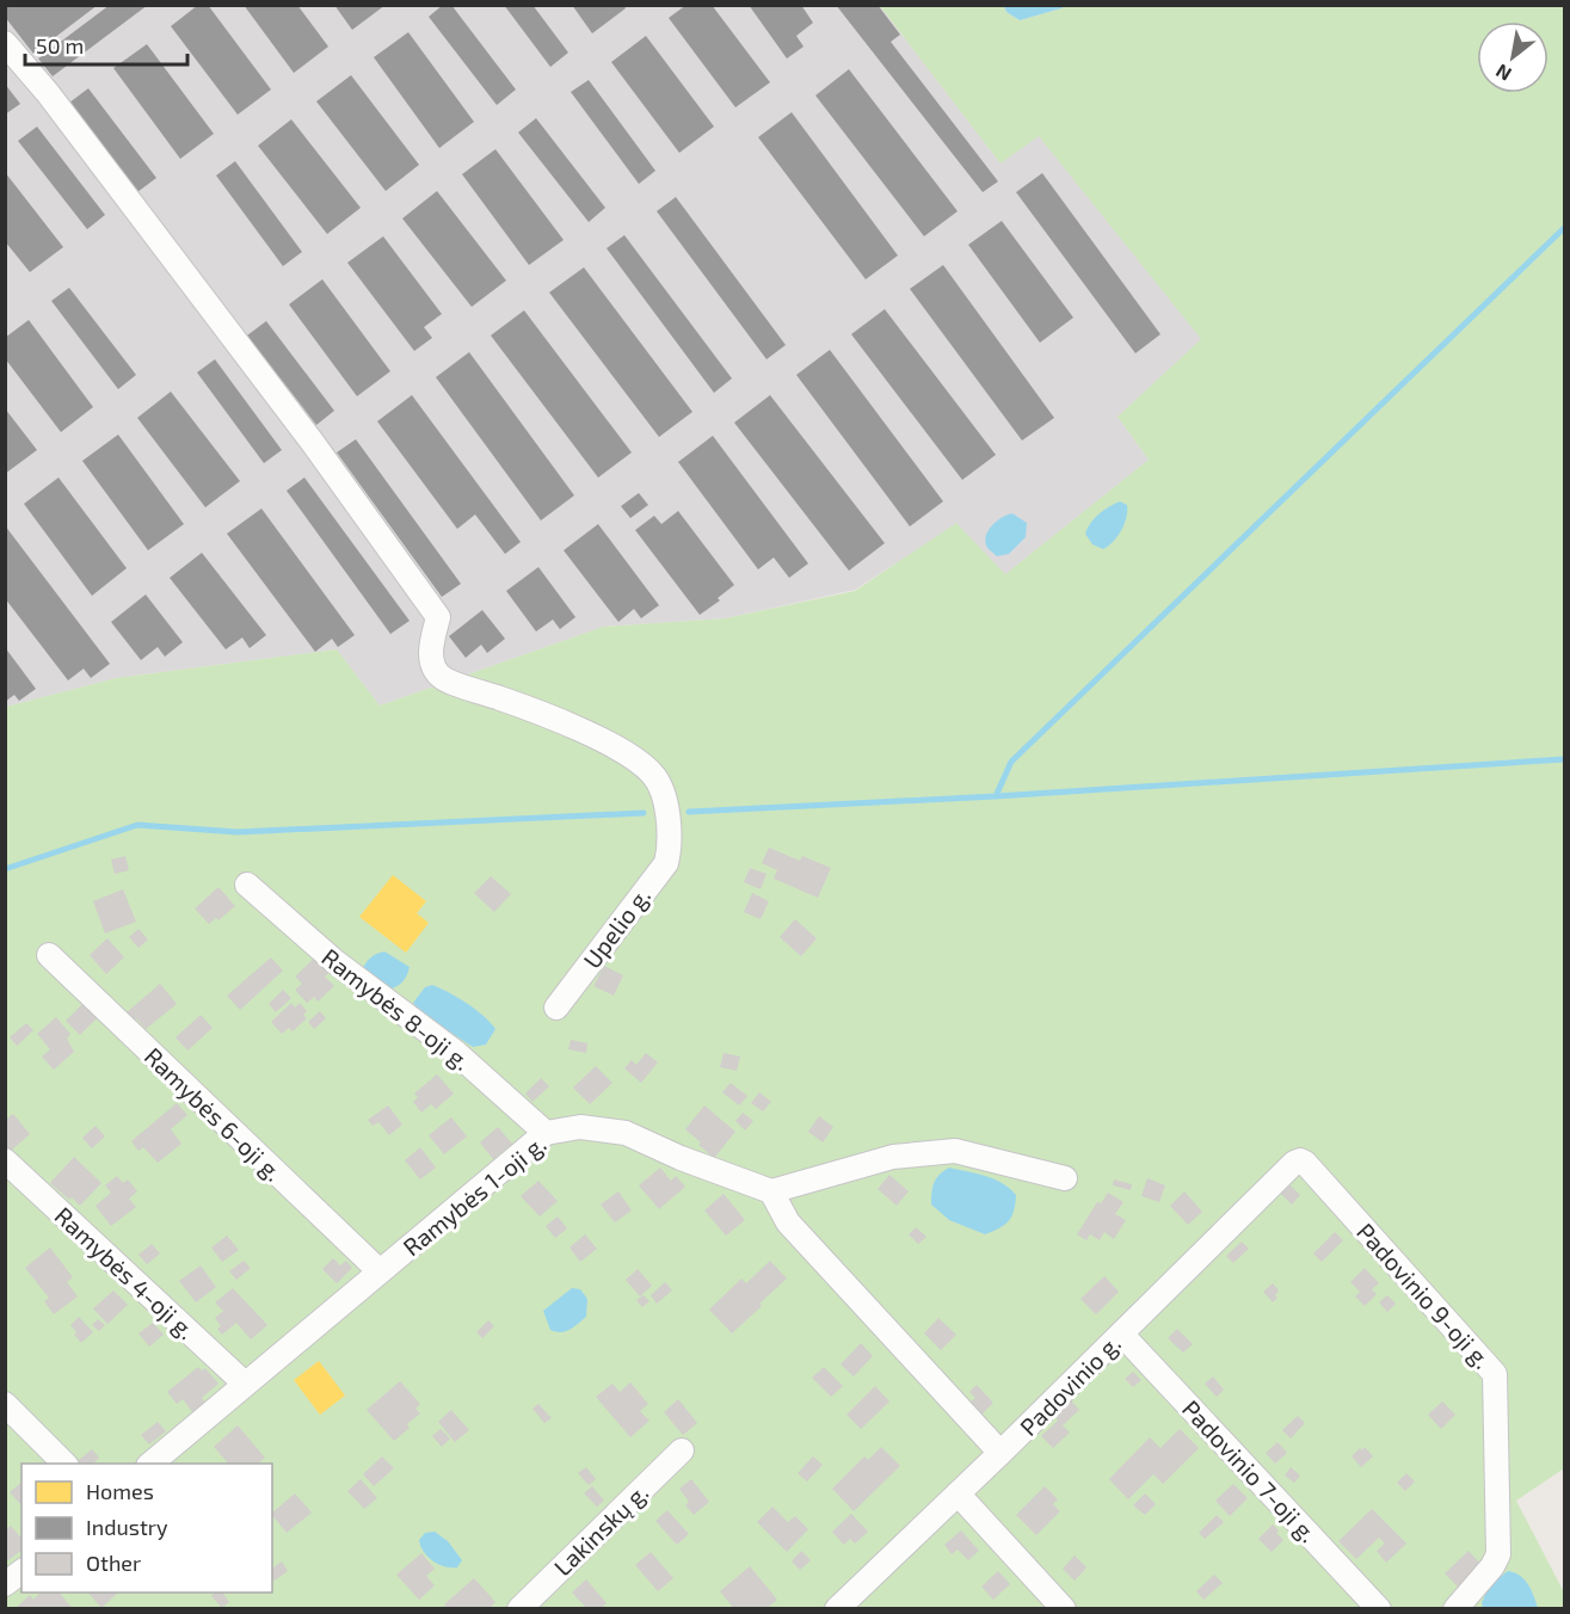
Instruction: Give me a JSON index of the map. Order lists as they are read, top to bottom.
{
  "streets": {
    "street": [
      "Upelio g.",
      "Ramybės 8-oji g.",
      "Ramybės 6-oji g.",
      "Ramybės 1-oji g.",
      "Ramybės 4-oji g.",
      "Padovinio 9-oji g.",
      "Padovinio g.",
      "Padovinio 7-oji g.",
      "Lakinskų g."
    ]
  },
  "crossings": [
    ["Ramybės 8-oji g.", "Ramybės 1-oji g."],
    ["Ramybės 6-oji g.", "Ramybės 1-oji g."],
    ["Ramybės 1-oji g.", "Ramybės 4-oji g."],
    ["Padovinio 9-oji g.", "Padovinio g."],
    ["Padovinio g.", "Padovinio 7-oji g."]
  ],
  "legend": ["Homes", "Industry", "Other"],
  "scale_bar": "50 m",
  "north": "bottom left"
}
